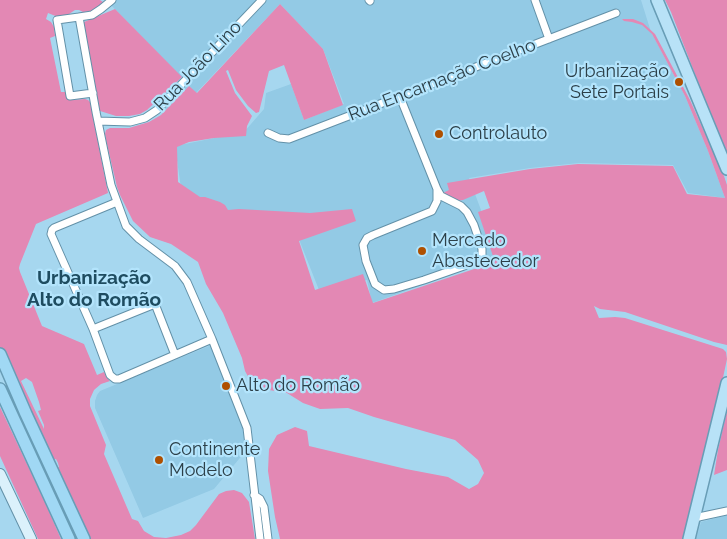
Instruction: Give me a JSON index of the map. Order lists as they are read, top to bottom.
{
  "streets": {
    "street": ["Rua João Lino", "Rua Encarnação Coelho"]
  },
  "districts": ["Urbanização Alto do Romão"],
  "places": [
    "Urbanização Sete Portais",
    "Controlauto",
    "Mercado Abastecedor",
    "Alto do Romão",
    "Continente Modelo"
  ]
}
